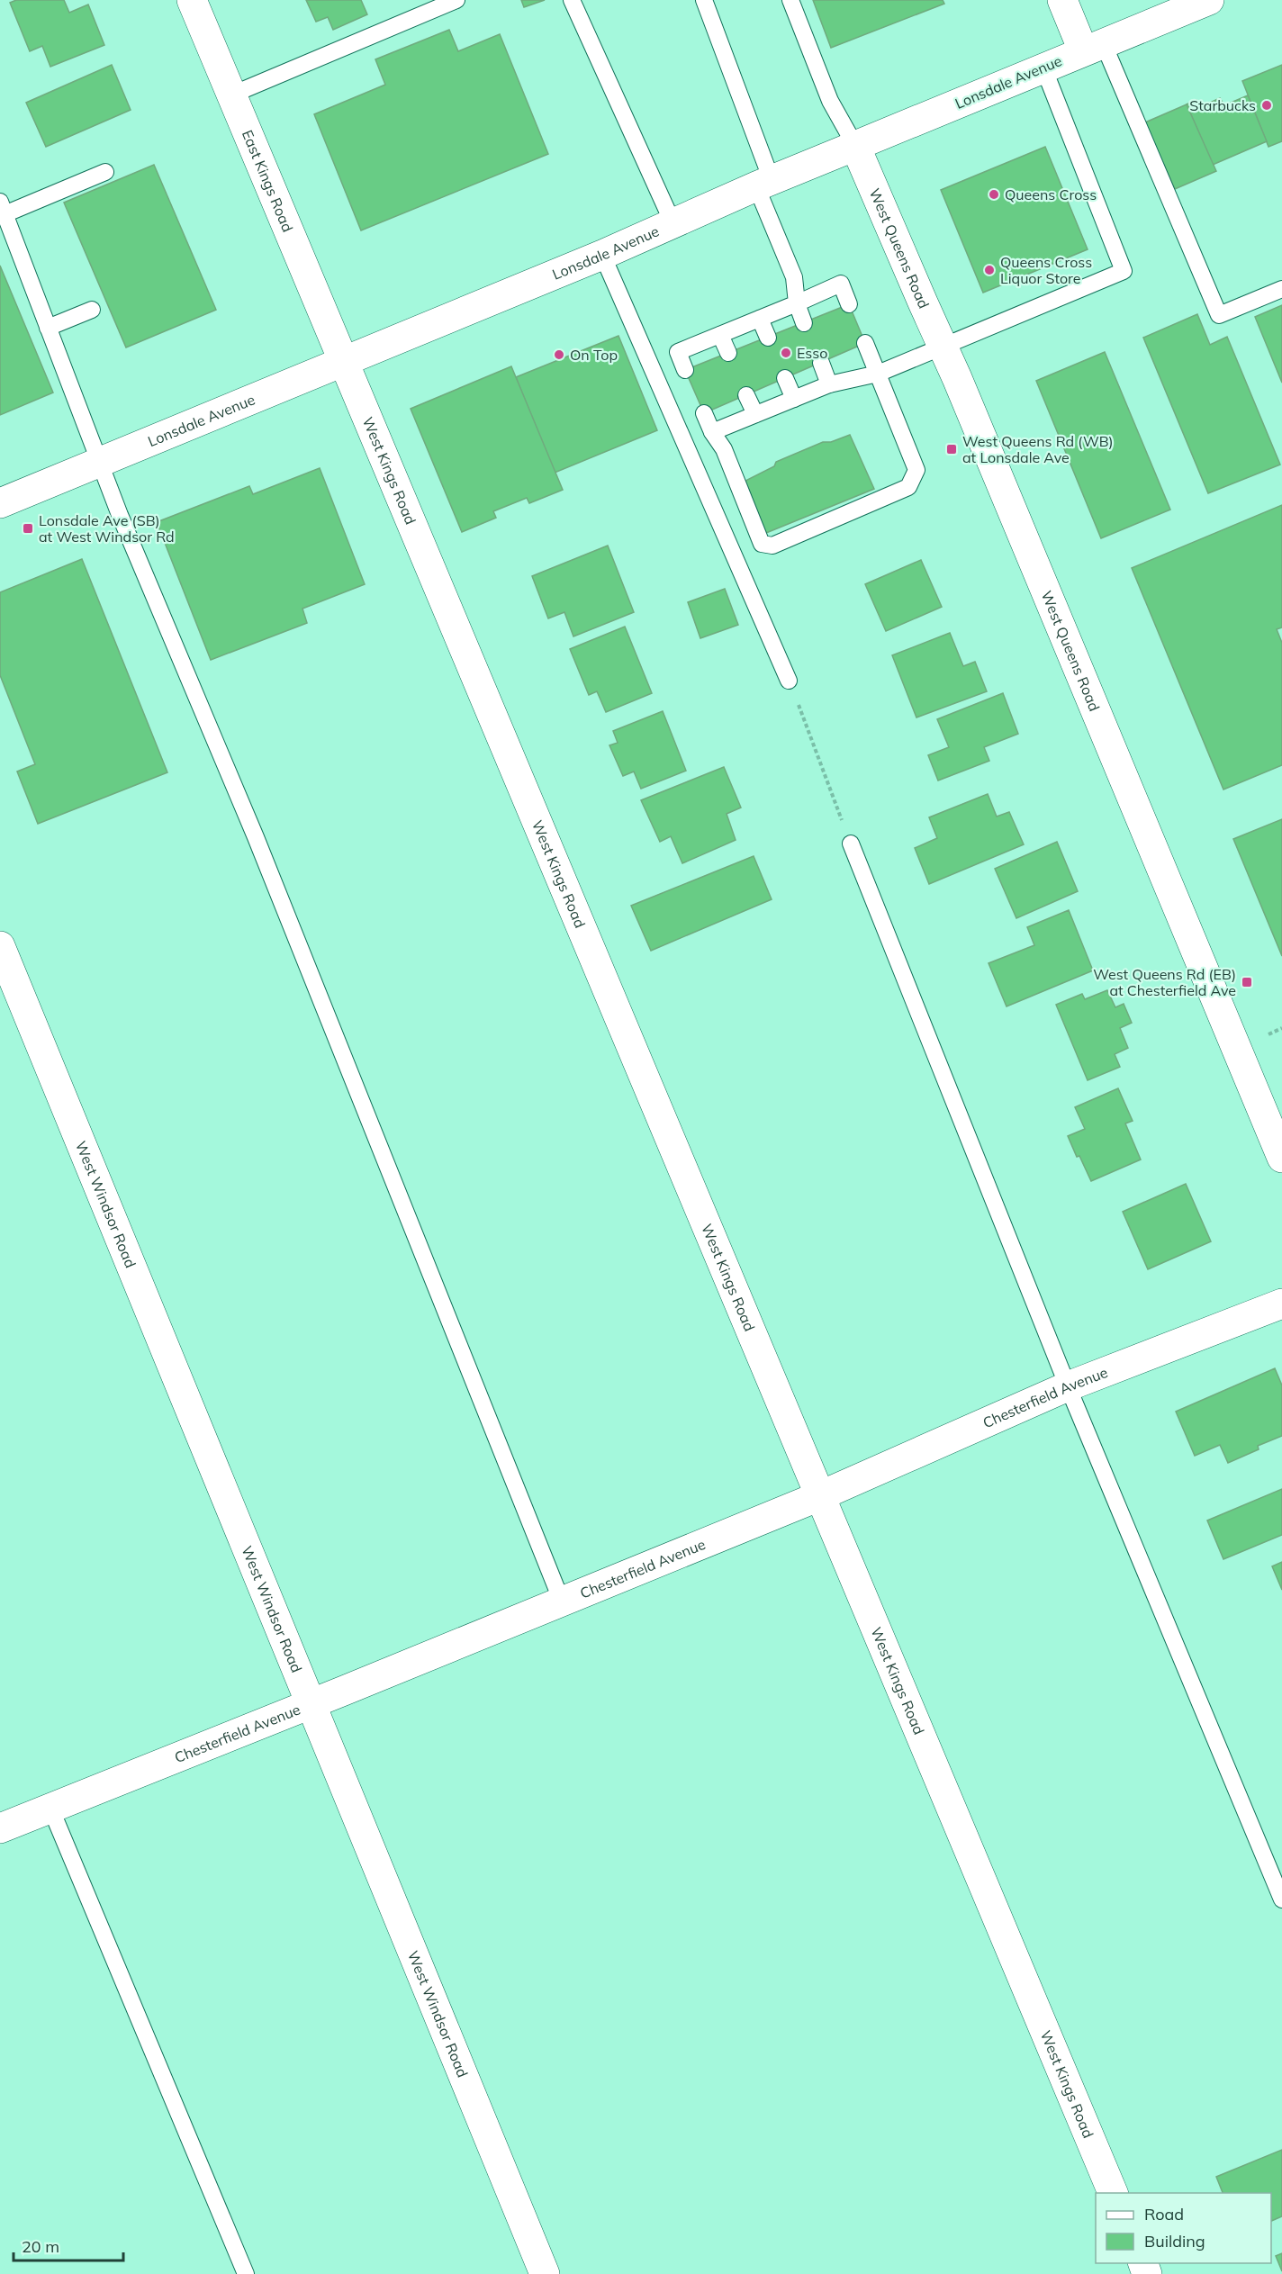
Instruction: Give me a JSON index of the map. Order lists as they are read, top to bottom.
{
  "streets": {
    "street": [
      "Lonsdale Avenue",
      "East Kings Road",
      "West Queens Road",
      "West Kings Road",
      "West Windsor Road",
      "Chesterfield Avenue"
    ]
  },
  "crossings": [
    ["Lonsdale Avenue", "East Kings Road"],
    ["Lonsdale Avenue", "West Queens Road"],
    ["Lonsdale Avenue", "West Kings Road"],
    ["East Kings Road", "West Kings Road"],
    ["West Kings Road", "Chesterfield Avenue"],
    ["West Windsor Road", "Chesterfield Avenue"]
  ],
  "places": {
    "other": [
      "Starbucks",
      "Queens Cross",
      "Queens Cross Liquor Store",
      "Esso",
      "On Top"
    ],
    "transit": ["West Queens Rd (WB) at Lonsdale Ave", "Lonsdale Ave (SB) at West Windsor Rd", "West Queens Rd (EB) at Chesterfield Ave"]
  },
  "legend": ["Road", "Building"],
  "scale_bar": "20 m"
}
